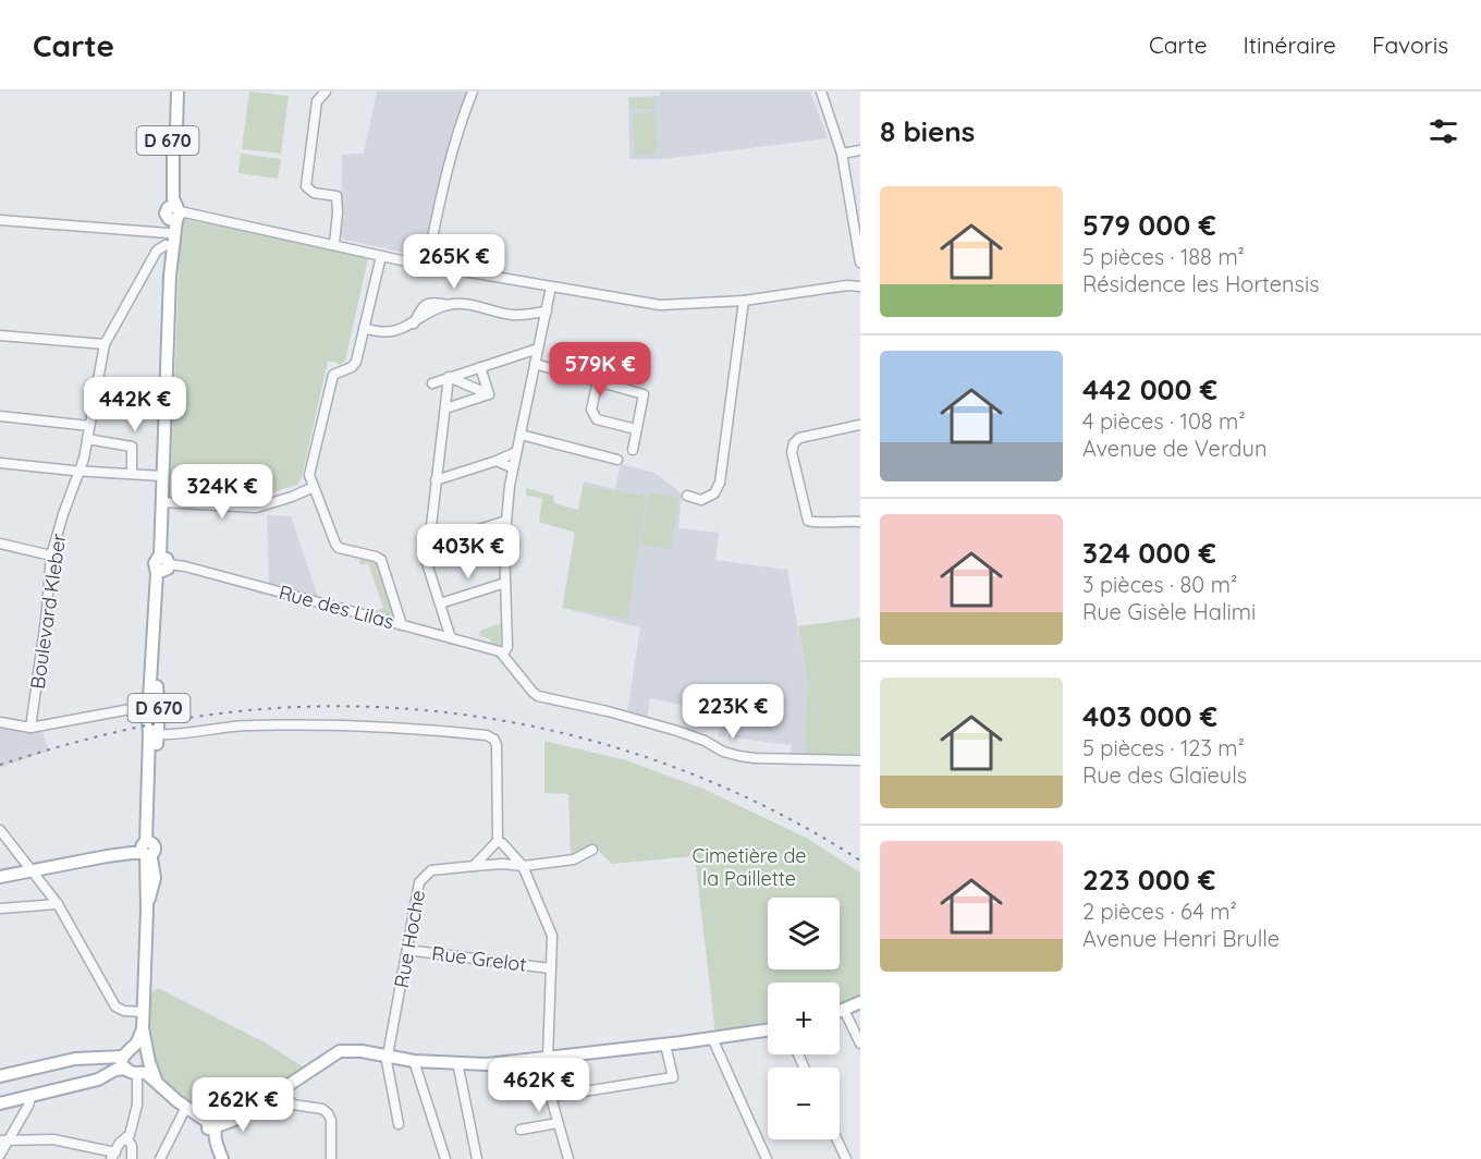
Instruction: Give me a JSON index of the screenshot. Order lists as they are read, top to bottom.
{
  "streets": {
    "main road": ["D 670"],
    "street": [
      "Rue des Lilas",
      "Boulevard Kleber",
      "Rue Hoche",
      "Rue Grelot"
    ]
  },
  "crossings": [
    ["D 670", "Rue des Lilas"],
    ["D 670", "Boulevard Kleber"],
    ["Rue Hoche", "Rue Grelot"]
  ],
  "parks": ["Cimetière de la Paillette"],
  "page": {
    "header": "Carte",
    "nav": ["Carte", "Itinéraire", "Favoris"],
    "heading": "8 biens",
    "list": [
      {
        "name": "579 000 €",
        "note": "5 pièces · 188 m² · Résidence les Hortensis"
      },
      {
        "name": "442 000 €",
        "note": "4 pièces · 108 m² · Avenue de Verdun"
      },
      {
        "name": "324 000 €",
        "note": "3 pièces · 80 m² · Rue Gisèle Halimi"
      },
      {
        "name": "403 000 €",
        "note": "5 pièces · 123 m² · Rue des Glaïeuls"
      },
      {
        "name": "223 000 €",
        "note": "2 pièces · 64 m² · Avenue Henri Brulle"
      }
    ],
    "price": [
      "265K €",
      "579K €",
      "442K €",
      "324K €",
      "403K €",
      "223K €",
      "462K €",
      "262K €"
    ],
    "map_buttons": ["+", "−"]
  }
}
